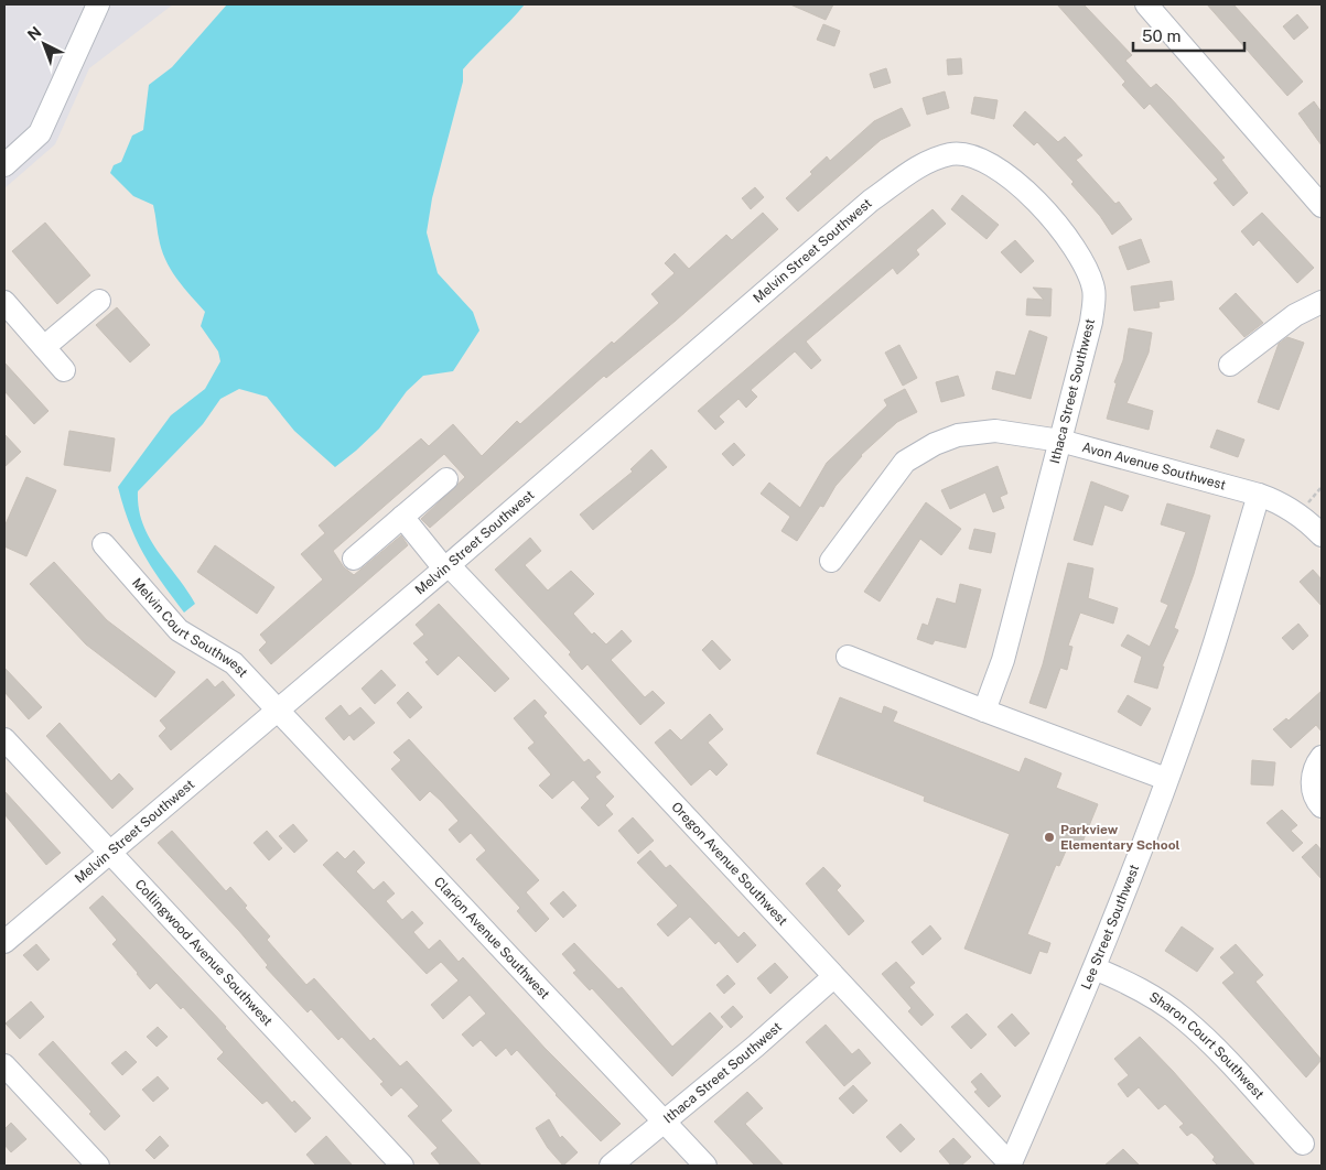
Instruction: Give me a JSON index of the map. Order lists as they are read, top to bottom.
{
  "streets": {
    "street": [
      "Melvin Street Southwest",
      "Ithaca Street Southwest",
      "Avon Avenue Southwest",
      "Melvin Court Southwest",
      "Oregon Avenue Southwest",
      "Lee Street Southwest",
      "Clarion Avenue Southwest",
      "Collingwood Avenue Southwest",
      "Sharon Court Southwest"
    ]
  },
  "crossings": [
    ["Melvin Street Southwest", "Ithaca Street Southwest"],
    ["Melvin Street Southwest", "Melvin Court Southwest"],
    ["Melvin Street Southwest", "Oregon Avenue Southwest"],
    ["Melvin Street Southwest", "Clarion Avenue Southwest"],
    ["Melvin Street Southwest", "Collingwood Avenue Southwest"],
    ["Ithaca Street Southwest", "Avon Avenue Southwest"],
    ["Ithaca Street Southwest", "Oregon Avenue Southwest"],
    ["Ithaca Street Southwest", "Clarion Avenue Southwest"],
    ["Avon Avenue Southwest", "Lee Street Southwest"],
    ["Melvin Court Southwest", "Clarion Avenue Southwest"],
    ["Oregon Avenue Southwest", "Lee Street Southwest"],
    ["Lee Street Southwest", "Sharon Court Southwest"]
  ],
  "places": ["Parkview Elementary School"],
  "scale_bar": "50 m",
  "north": "top left"
}
